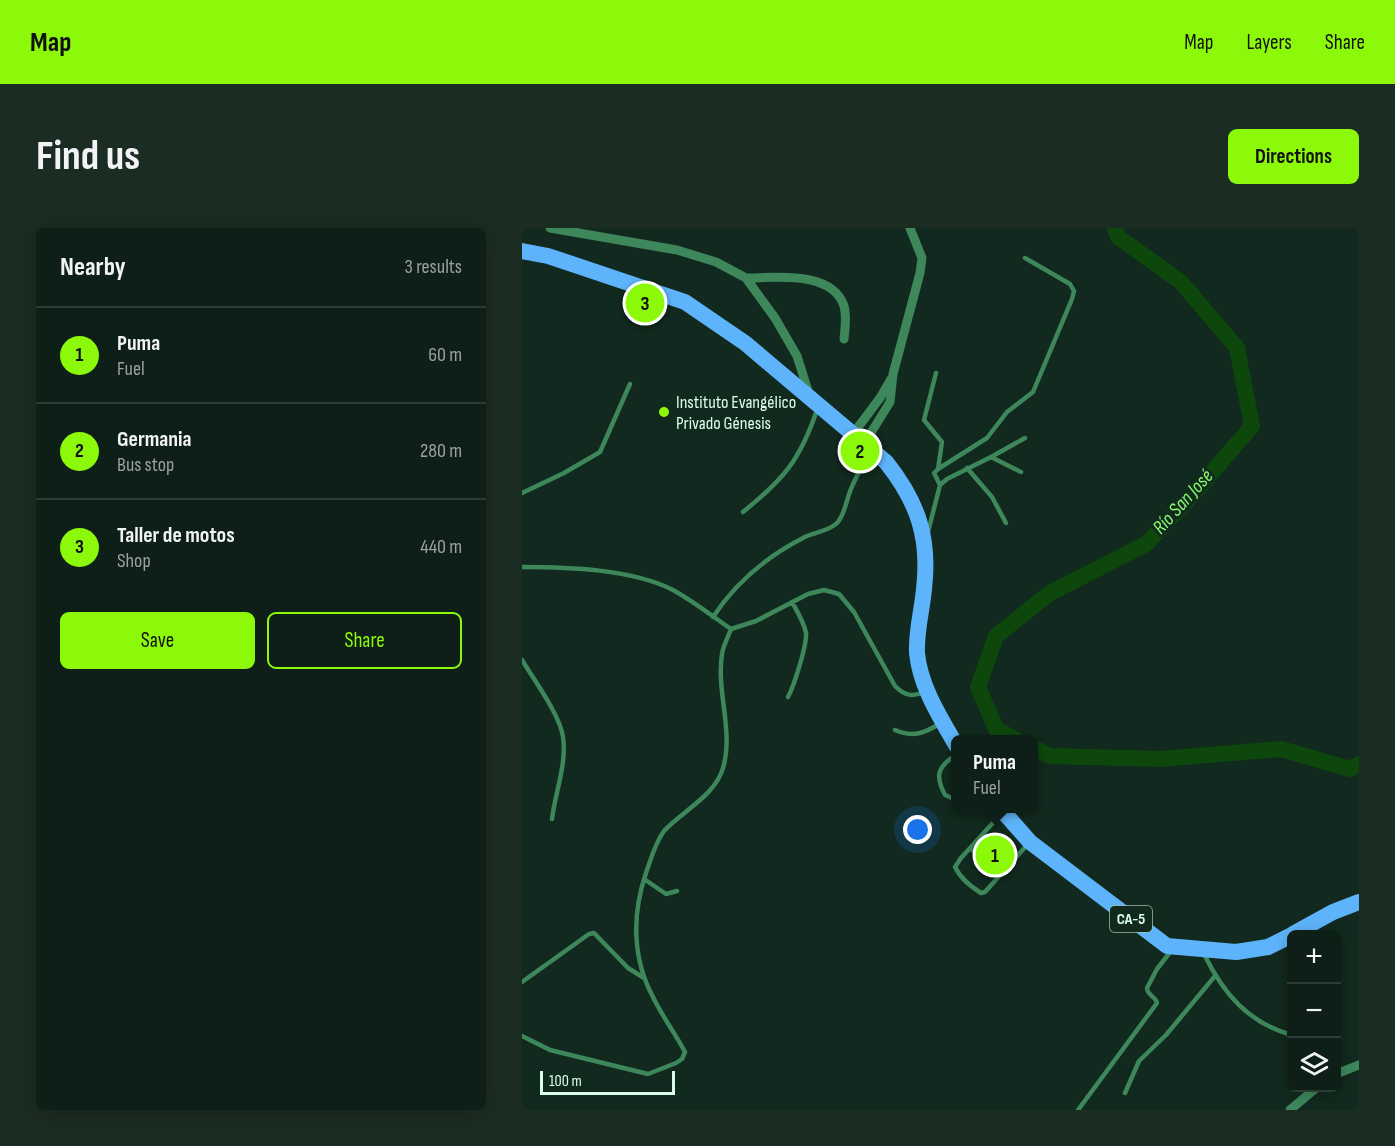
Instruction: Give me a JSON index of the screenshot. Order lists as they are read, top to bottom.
{
  "streets": {
    "highway": ["CA-5"]
  },
  "water": ["Río San José"],
  "places": ["Instituto Evangélico Privado Génesis"],
  "scale_bar": "100 m",
  "page": {
    "header": "Map",
    "nav": ["Map", "Layers", "Share"],
    "buttons": [
      "Directions",
      ["Save", "Share"]
    ],
    "title": "Find us",
    "heading": ["Nearby", "3 results"],
    "pins": ["3", "2", "1"],
    "list": [
      {
        "mark": "1",
        "name": "Puma",
        "note": "Fuel",
        "value": "60 m"
      },
      {
        "mark": "2",
        "name": "Germania",
        "note": "Bus stop",
        "value": "280 m"
      },
      {
        "mark": "3",
        "name": "Taller de motos",
        "note": "Shop",
        "value": "440 m"
      }
    ],
    "popup": ["Puma", "Fuel"],
    "map_buttons": ["+", "−"],
    "scale": "100 m"
  }
}
